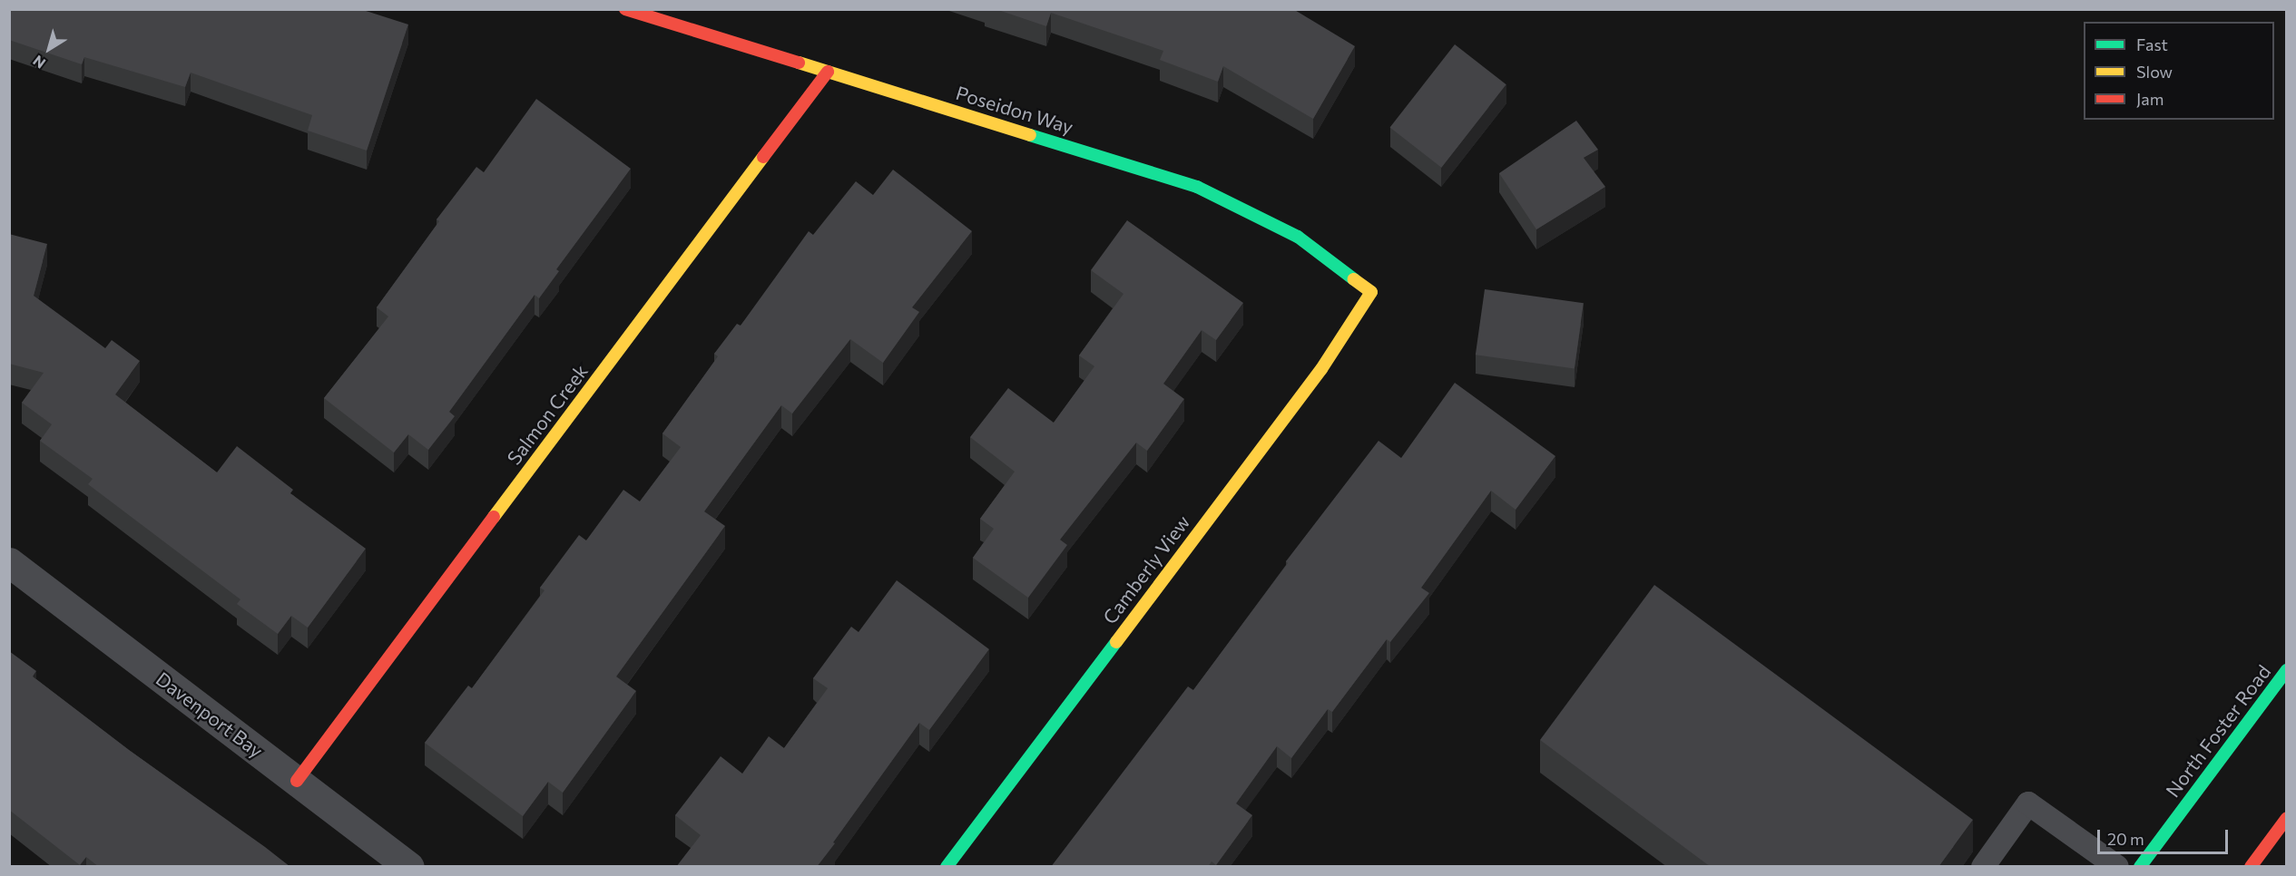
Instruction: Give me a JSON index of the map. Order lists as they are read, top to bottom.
{
  "streets": {
    "street": [
      "Poseidon Way",
      "Salmon Creek",
      "Camberly View",
      "Davenport Bay",
      "North Foster Road"
    ]
  },
  "crossings": [
    ["Poseidon Way", "Salmon Creek"],
    ["Poseidon Way", "Camberly View"],
    ["Salmon Creek", "Davenport Bay"]
  ],
  "legend": ["Fast", "Slow", "Jam"],
  "scale_bar": "20 m",
  "north": "bottom left"
}
